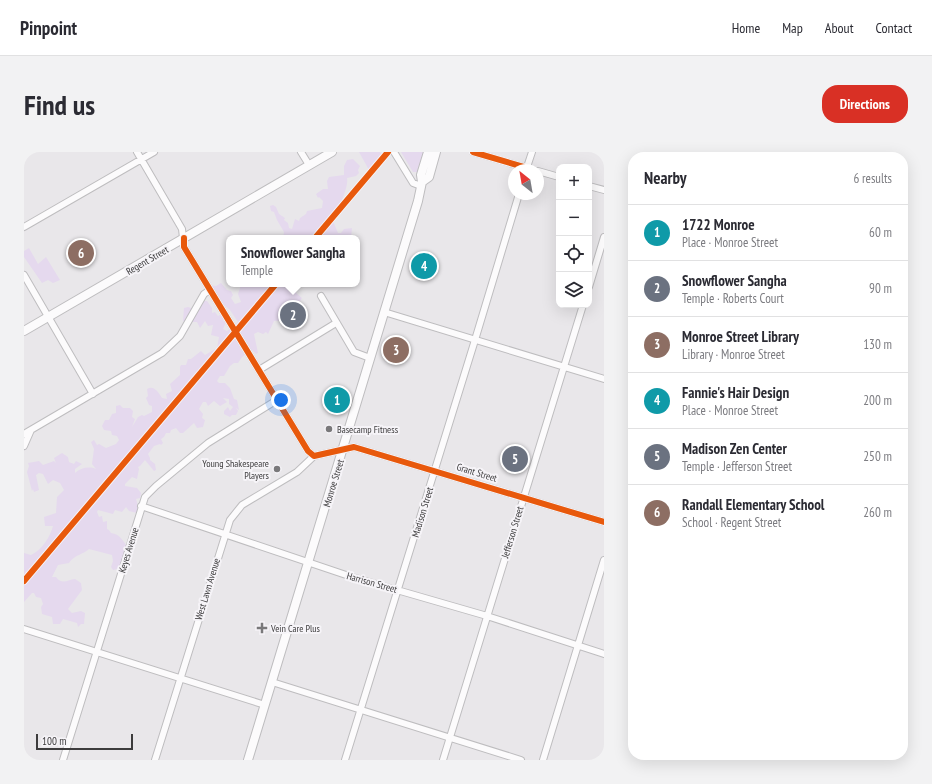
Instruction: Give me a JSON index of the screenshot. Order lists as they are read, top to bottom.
{
  "streets": {
    "main road": ["Regent Street", "Monroe Street"],
    "street": [
      "Grant Street",
      "Madison Street",
      "Jefferson Street",
      "Keyes Avenue",
      "Harrison Street",
      "West Lawn Avenue"
    ]
  },
  "crossings": [
    ["Grant Street", "Monroe Street"],
    ["Grant Street", "Madison Street"],
    ["Grant Street", "Jefferson Street"],
    ["Grant Street", "West Lawn Avenue"],
    ["Monroe Street", "Harrison Street"],
    ["Madison Street", "Harrison Street"],
    ["Jefferson Street", "Harrison Street"],
    ["Keyes Avenue", "Harrison Street"],
    ["Harrison Street", "West Lawn Avenue"]
  ],
  "places": {
    "other": ["Basecamp Fitness", "Young Shakespeare Players"],
    "health": ["Vein Care Plus"]
  },
  "scale_bar": "100 m",
  "north": "top left",
  "page": {
    "header": "Pinpoint",
    "nav": [
      "Home",
      "Map",
      "About",
      "Contact"
    ],
    "buttons": "Directions",
    "title": "Find us",
    "heading": ["Nearby", "6 results"],
    "map_buttons": ["+", "−"],
    "list": [
      {
        "mark": "1",
        "name": "1722 Monroe",
        "note": "Place · Monroe Street",
        "value": "60 m"
      },
      {
        "mark": "2",
        "name": "Snowflower Sangha",
        "note": "Temple · Roberts Court",
        "value": "90 m"
      },
      {
        "mark": "3",
        "name": "Monroe Street Library",
        "note": "Library · Monroe Street",
        "value": "130 m"
      },
      {
        "mark": "4",
        "name": "Fannie's Hair Design",
        "note": "Place · Monroe Street",
        "value": "200 m"
      },
      {
        "mark": "5",
        "name": "Madison Zen Center",
        "note": "Temple · Jefferson Street",
        "value": "250 m"
      },
      {
        "mark": "6",
        "name": "Randall Elementary School",
        "note": "School · Regent Street",
        "value": "260 m"
      }
    ],
    "popup": ["Snowflower Sangha", "Temple"],
    "pins": [
      "6",
      "4",
      "2",
      "3",
      "1",
      "5"
    ],
    "scale": "100 m"
  }
}
